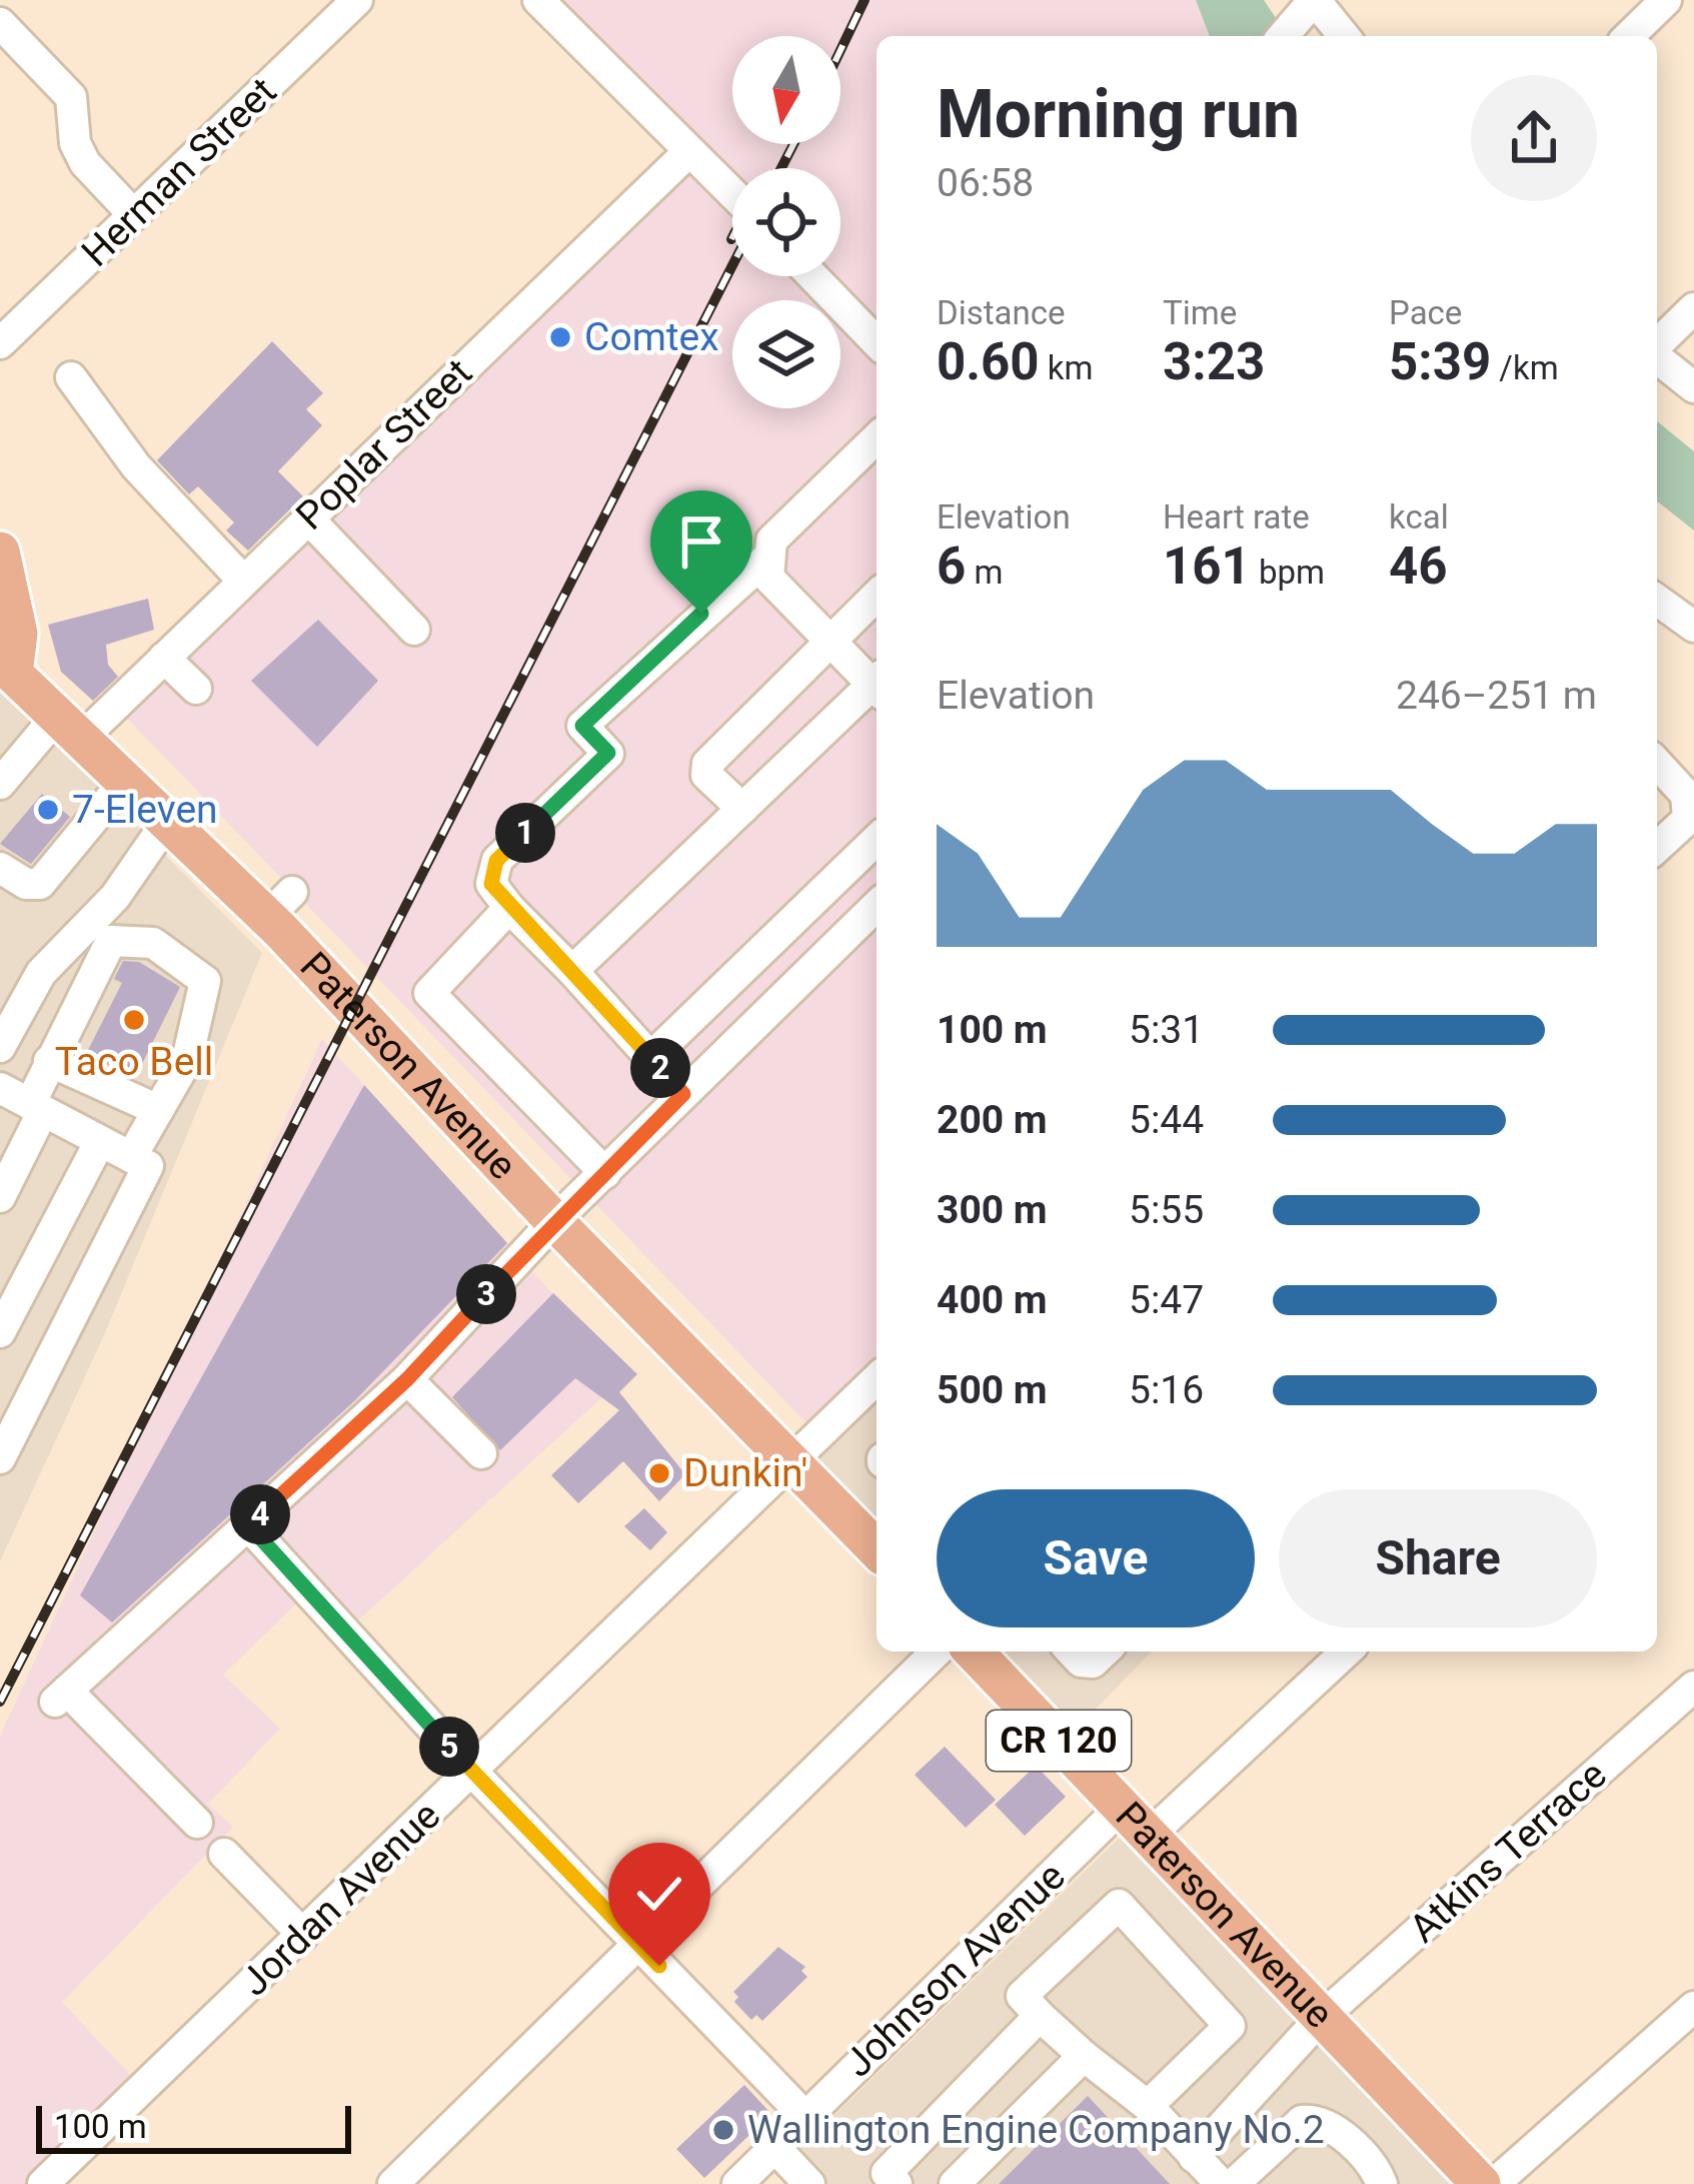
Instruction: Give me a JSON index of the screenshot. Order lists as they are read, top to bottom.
{
  "streets": {
    "main road": ["Paterson Avenue", "CR 120"],
    "street": [
      "Herman Street",
      "Poplar Street",
      "Atkins Terrace",
      "Jordan Avenue",
      "Johnson Avenue"
    ]
  },
  "crossings": [
    ["Poplar Street", "Paterson Avenue"],
    ["Paterson Avenue", "Atkins Terrace"],
    ["Paterson Avenue", "Jordan Avenue"],
    ["Paterson Avenue", "Johnson Avenue"]
  ],
  "places": [
    "Comtex",
    "7-Eleven",
    "Taco Bell",
    "Dunkin'",
    "Wallington Engine Company No.2"
  ],
  "scale_bar": "100 m",
  "north": "bottom",
  "page": {
    "heading": ["Morning run", "06:58"],
    "stats": [
      ["Distance", "0.60 km"],
      ["Time", "3:23"],
      ["Pace", "5:39 /km"],
      ["Elevation", "6 m"],
      ["Heart rate", "161 bpm"],
      ["kcal", "46"]
    ],
    "chart": ["Elevation", "246–251 m"],
    "pins": [
      "1",
      "2",
      "3",
      "4",
      "5"
    ],
    "list": [
      {
        "name": "100 m",
        "note": "5:31"
      },
      {
        "name": "200 m",
        "note": "5:44"
      },
      {
        "name": "300 m",
        "note": "5:55"
      },
      {
        "name": "400 m",
        "note": "5:47"
      },
      {
        "name": "500 m",
        "note": "5:16"
      }
    ],
    "buttons": ["Save", "Share"],
    "scale": "100 m"
  }
}
